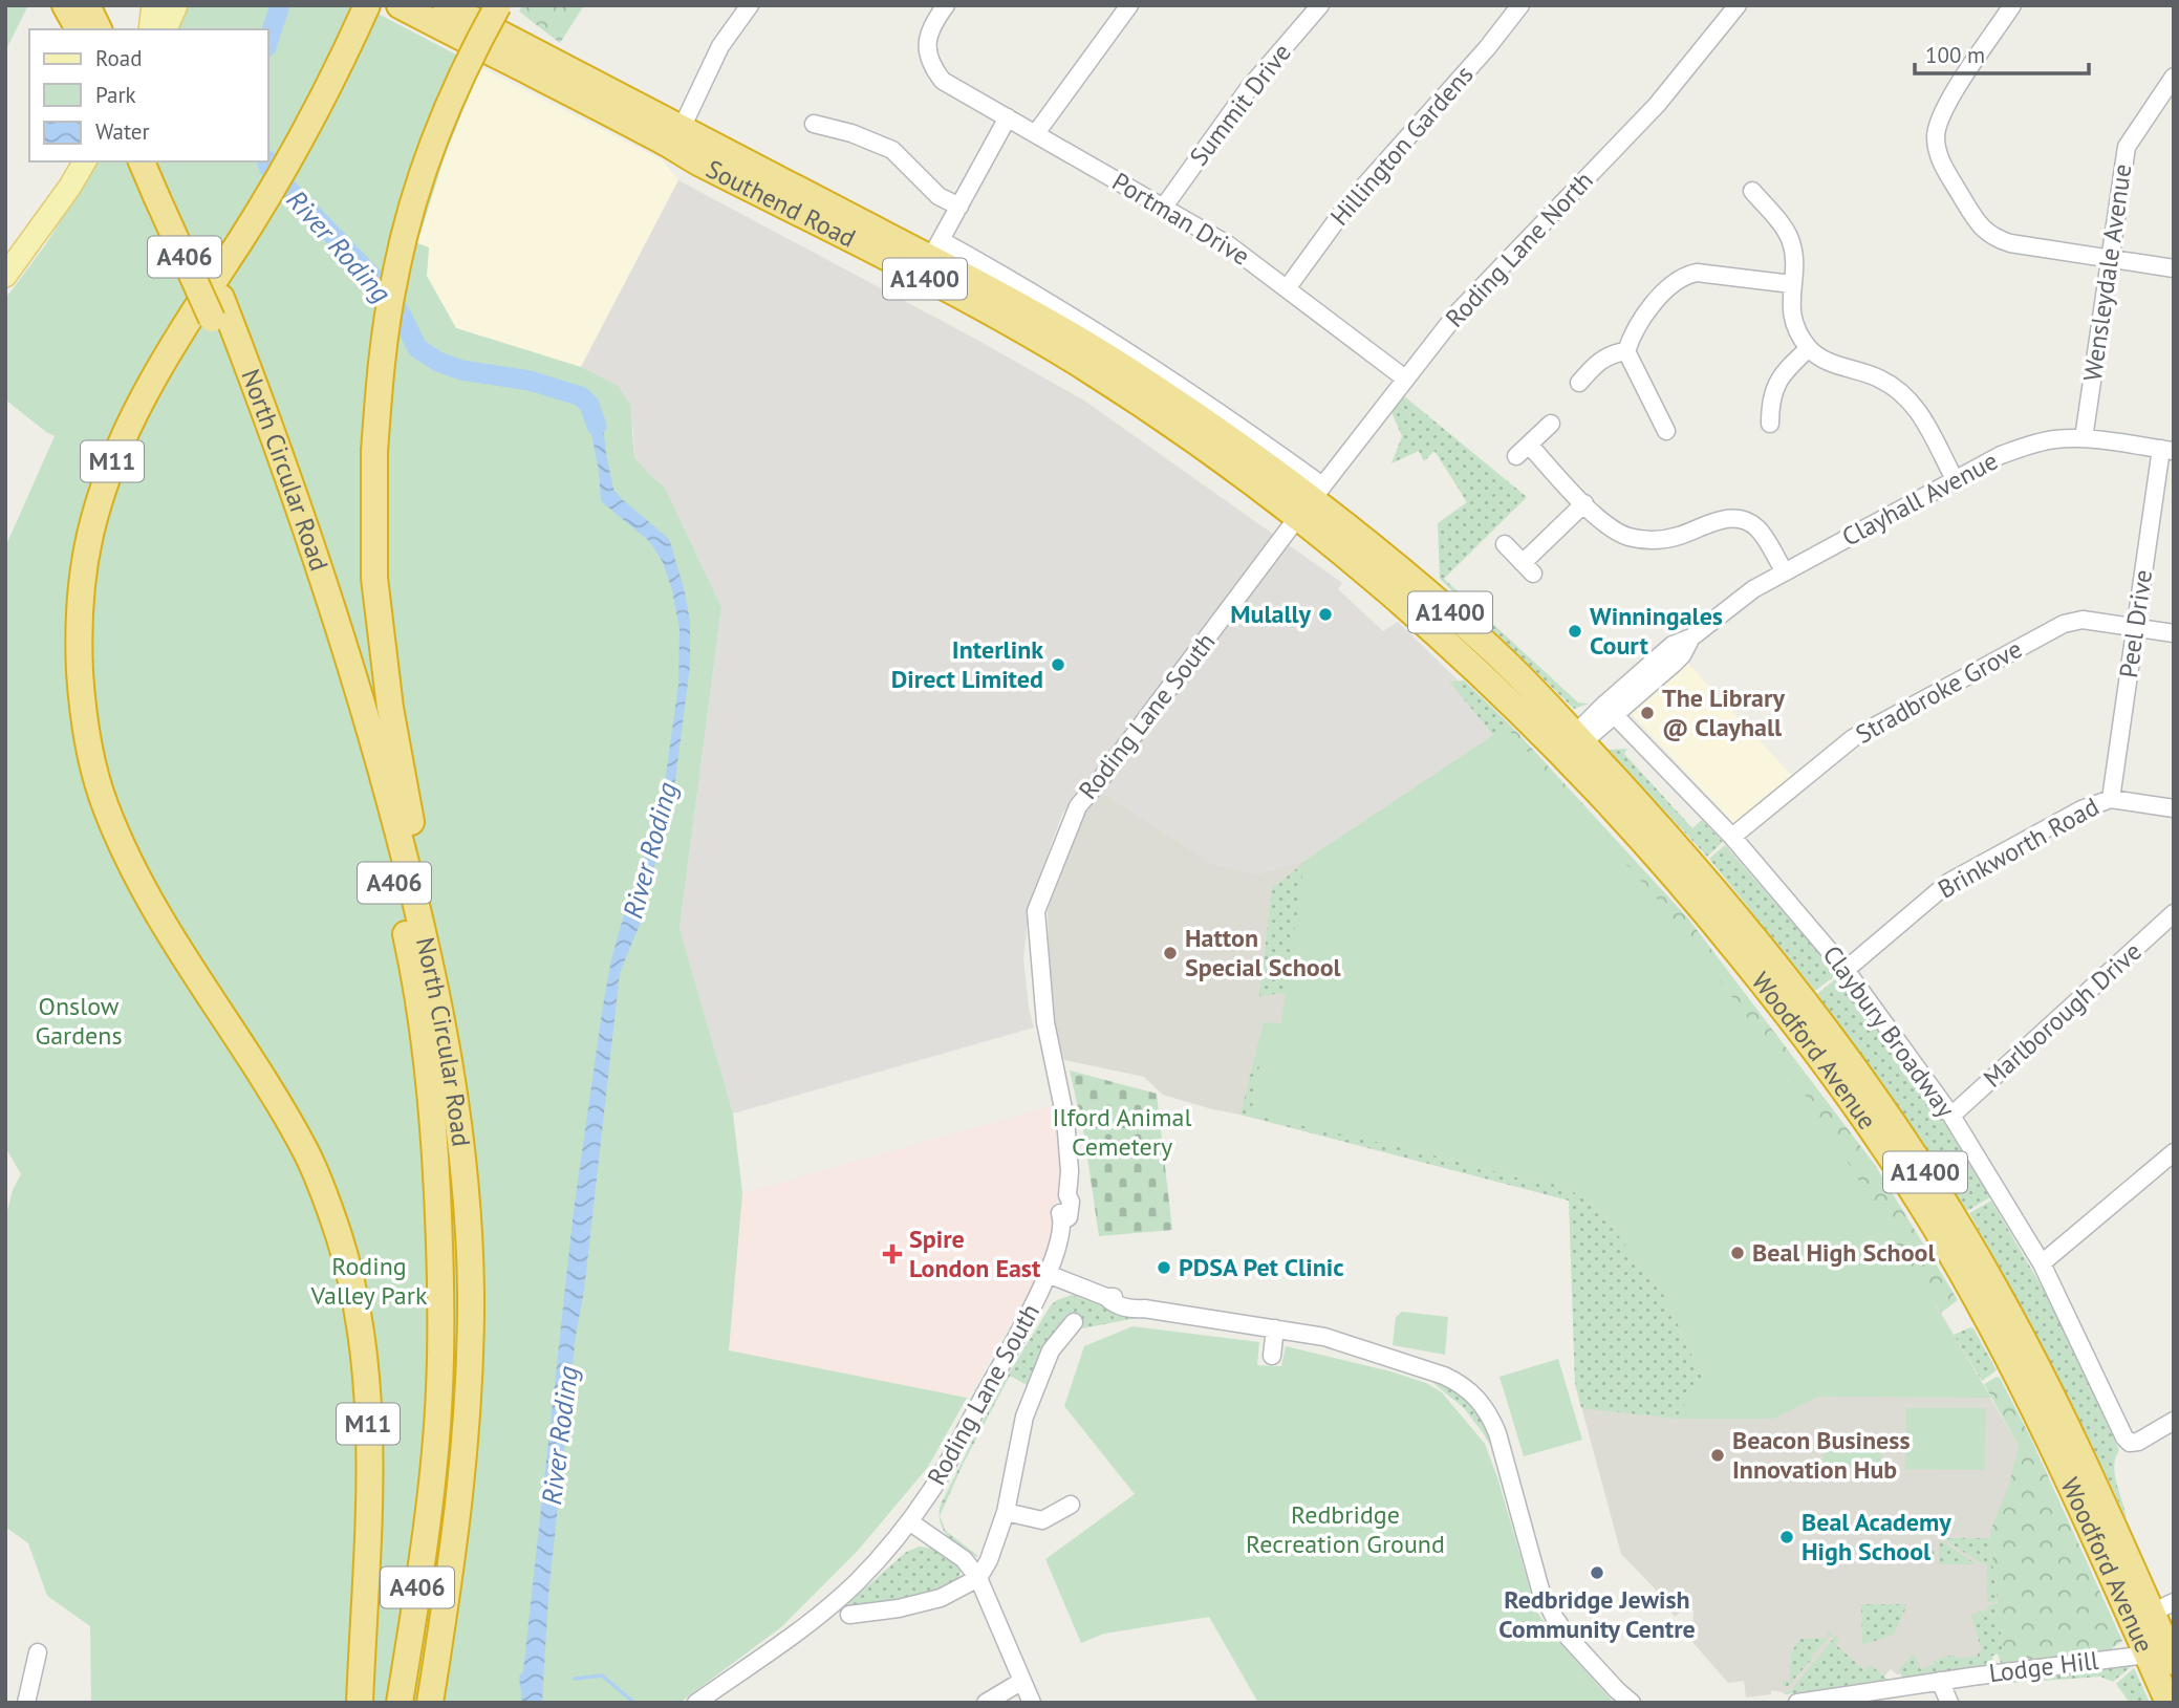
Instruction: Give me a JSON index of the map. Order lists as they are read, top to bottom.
{
  "streets": {
    "highway": [
      "Southend Road",
      "A406",
      "A1400",
      "M11",
      "North Circular Road",
      "Woodford Avenue"
    ],
    "street": [
      "Summit Drive",
      "Hillington Gardens",
      "Portman Drive",
      "Roding Lane North",
      "Wensleydale Avenue",
      "Clayhall Avenue",
      "Peel Drive",
      "Stradbroke Grove",
      "Roding Lane South",
      "Brinkworth Road",
      "Marlborough Drive",
      "Claybury Broadway",
      "Lodge Hill"
    ]
  },
  "crossings": [
    ["Summit Drive", "Portman Drive"],
    ["Hillington Gardens", "Portman Drive"],
    ["Southend Road", "Roding Lane North"],
    ["Southend Road", "Roding Lane South"],
    ["Southend Road", "Woodford Avenue"],
    ["Portman Drive", "Roding Lane North"],
    ["Roding Lane North", "Roding Lane South"],
    ["Roding Lane North", "Woodford Avenue"],
    ["Wensleydale Avenue", "Clayhall Avenue"],
    ["Clayhall Avenue", "Peel Drive"],
    ["Clayhall Avenue", "Claybury Broadway"],
    ["Clayhall Avenue", "Woodford Avenue"],
    ["Peel Drive", "Stradbroke Grove"],
    ["Peel Drive", "Brinkworth Road"],
    ["Stradbroke Grove", "Claybury Broadway"],
    ["Roding Lane South", "Woodford Avenue"],
    ["Brinkworth Road", "Claybury Broadway"],
    ["Marlborough Drive", "Claybury Broadway"],
    ["Woodford Avenue", "Lodge Hill"]
  ],
  "water": ["River Roding"],
  "parks": [
    "Onslow Gardens",
    "Ilford Animal Cemetery",
    "Roding Valley Park",
    "Redbridge Recreation Ground"
  ],
  "places": {
    "other": [
      "Mulally",
      "Winningales Court",
      "Interlink Direct Limited",
      "The Library @ Clayhall",
      "Hatton Special School",
      "Beal High School",
      "PDSA Pet Clinic",
      "Beacon Business Innovation Hub",
      "Beal Academy High School",
      "Redbridge Jewish Community Centre"
    ],
    "health": ["Spire London East"]
  },
  "legend": ["Road", "Park", "Water"],
  "scale_bar": "100 m"
}
